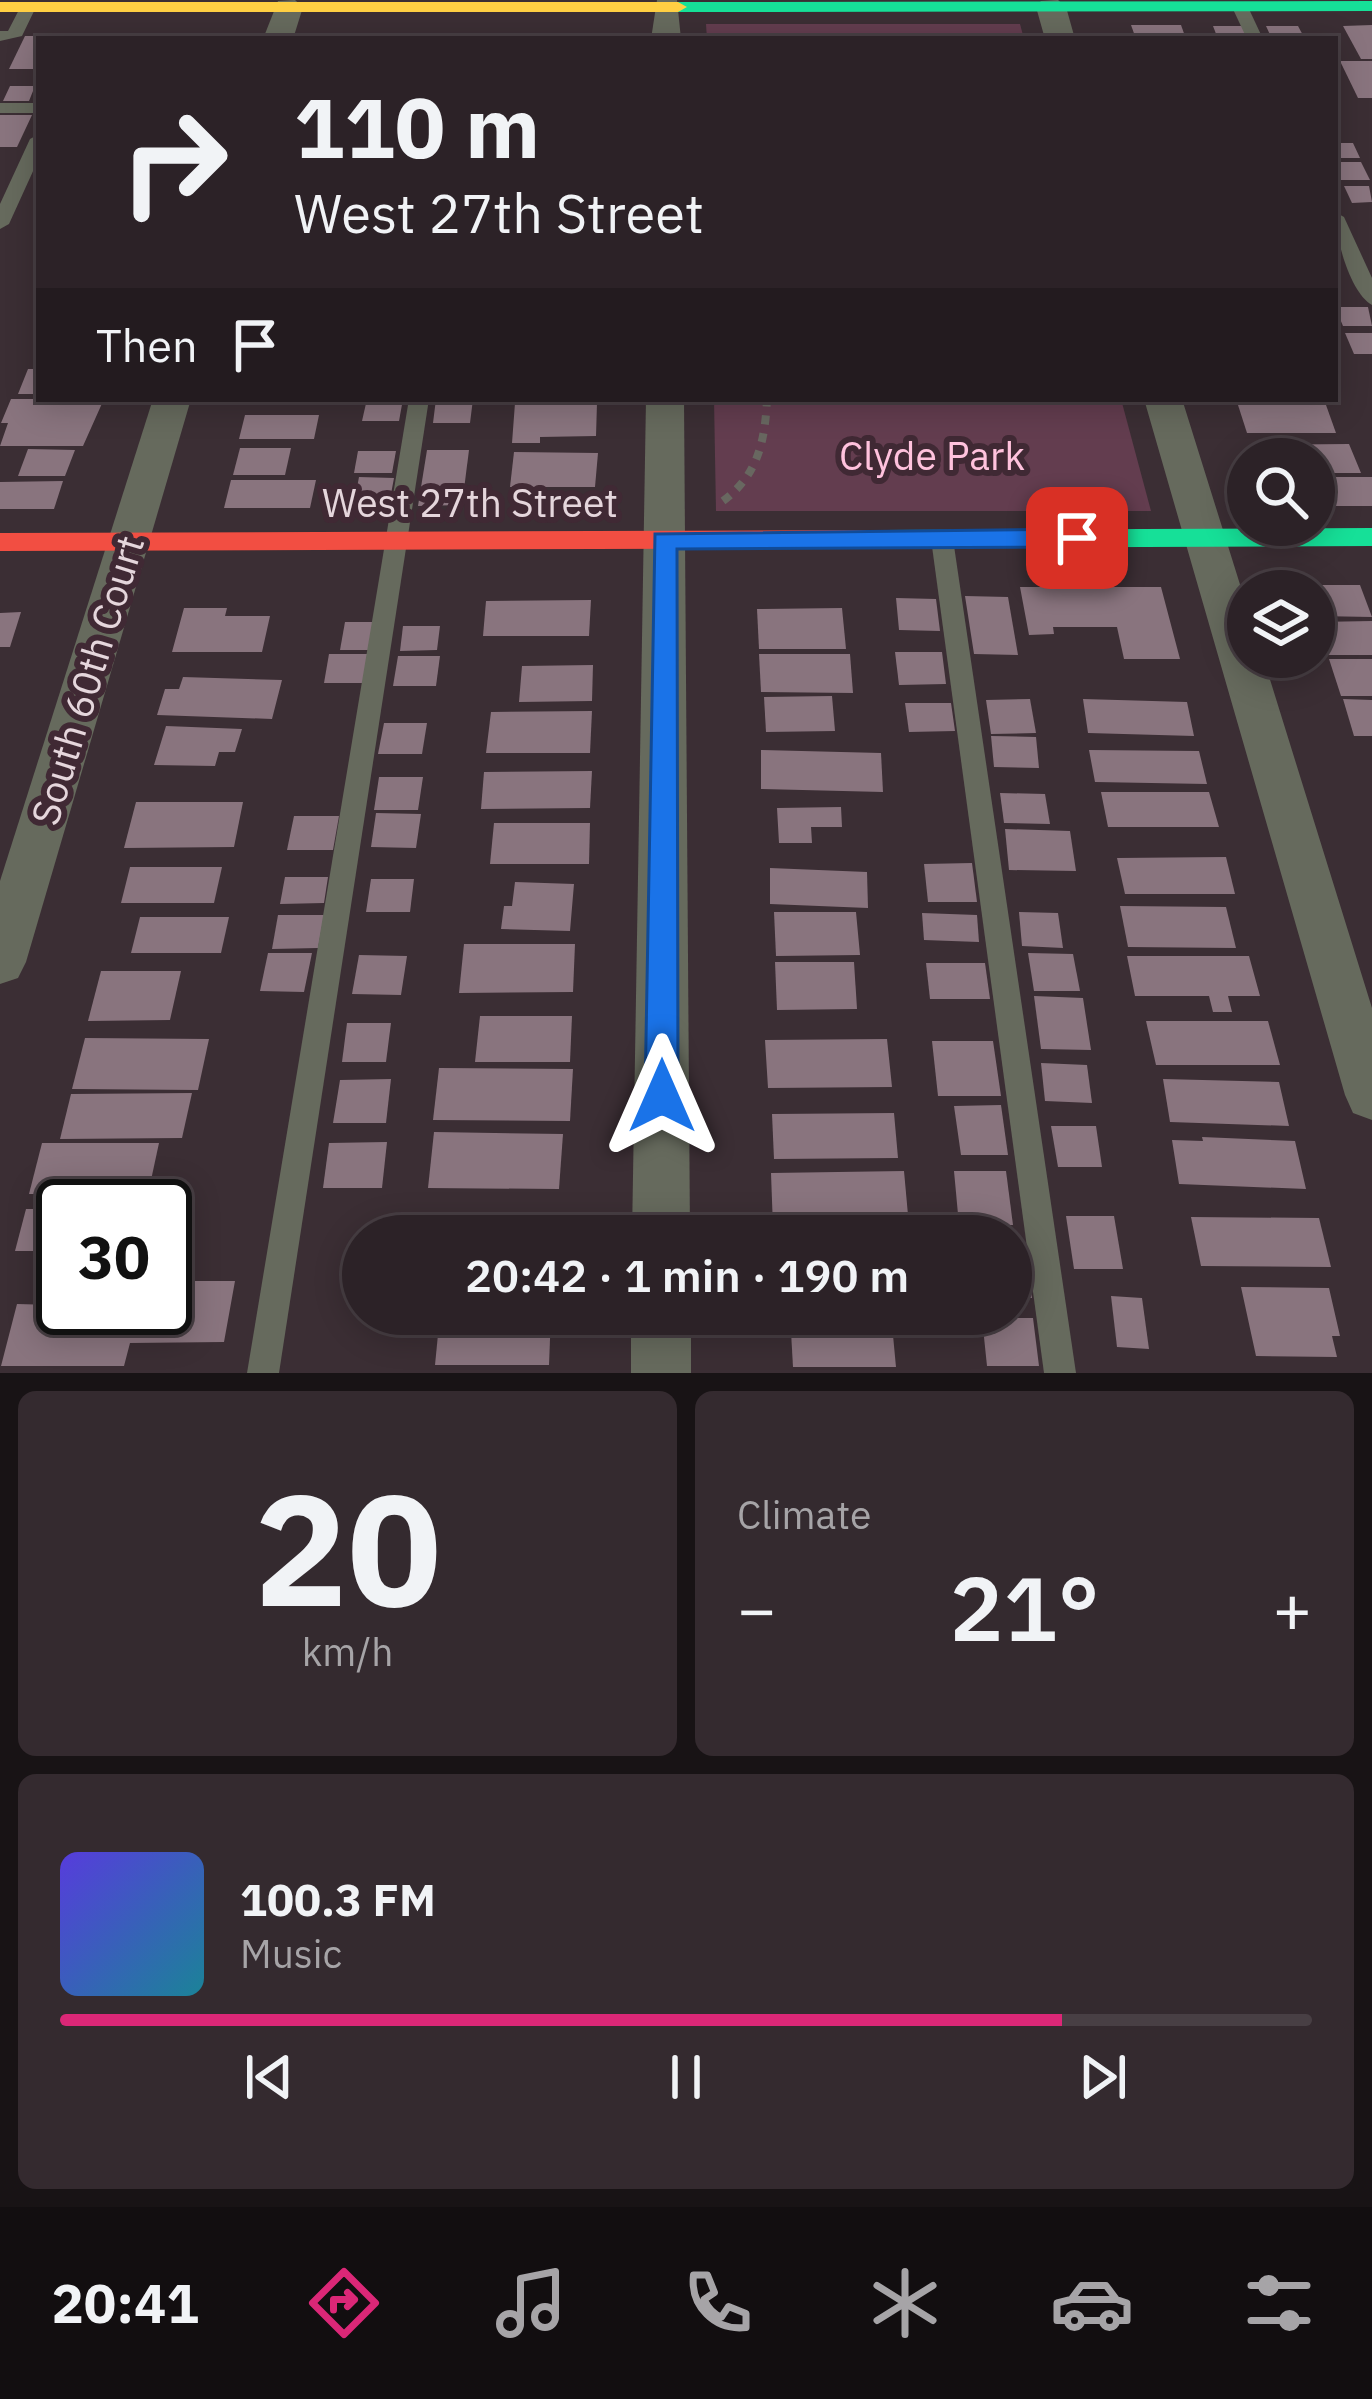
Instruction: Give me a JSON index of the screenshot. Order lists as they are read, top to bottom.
{
  "streets": {
    "street": ["West 27th Street", "South 60th Court"]
  },
  "crossings": [
    ["West 27th Street", "South 60th Court"]
  ],
  "parks": ["Clyde Park"],
  "page": {
    "turn": ["110 m", "West 27th Street"],
    "then": "Then",
    "limit": "30",
    "trip": "20:42 · 1 min · 190 m",
    "tile": [
      ["20", "km/h"],
      "Climate"
    ],
    "heat": ["−", "21°", "+"],
    "song": ["100.3 FM", "Music"],
    "tabs": "20:41"
  }
}
